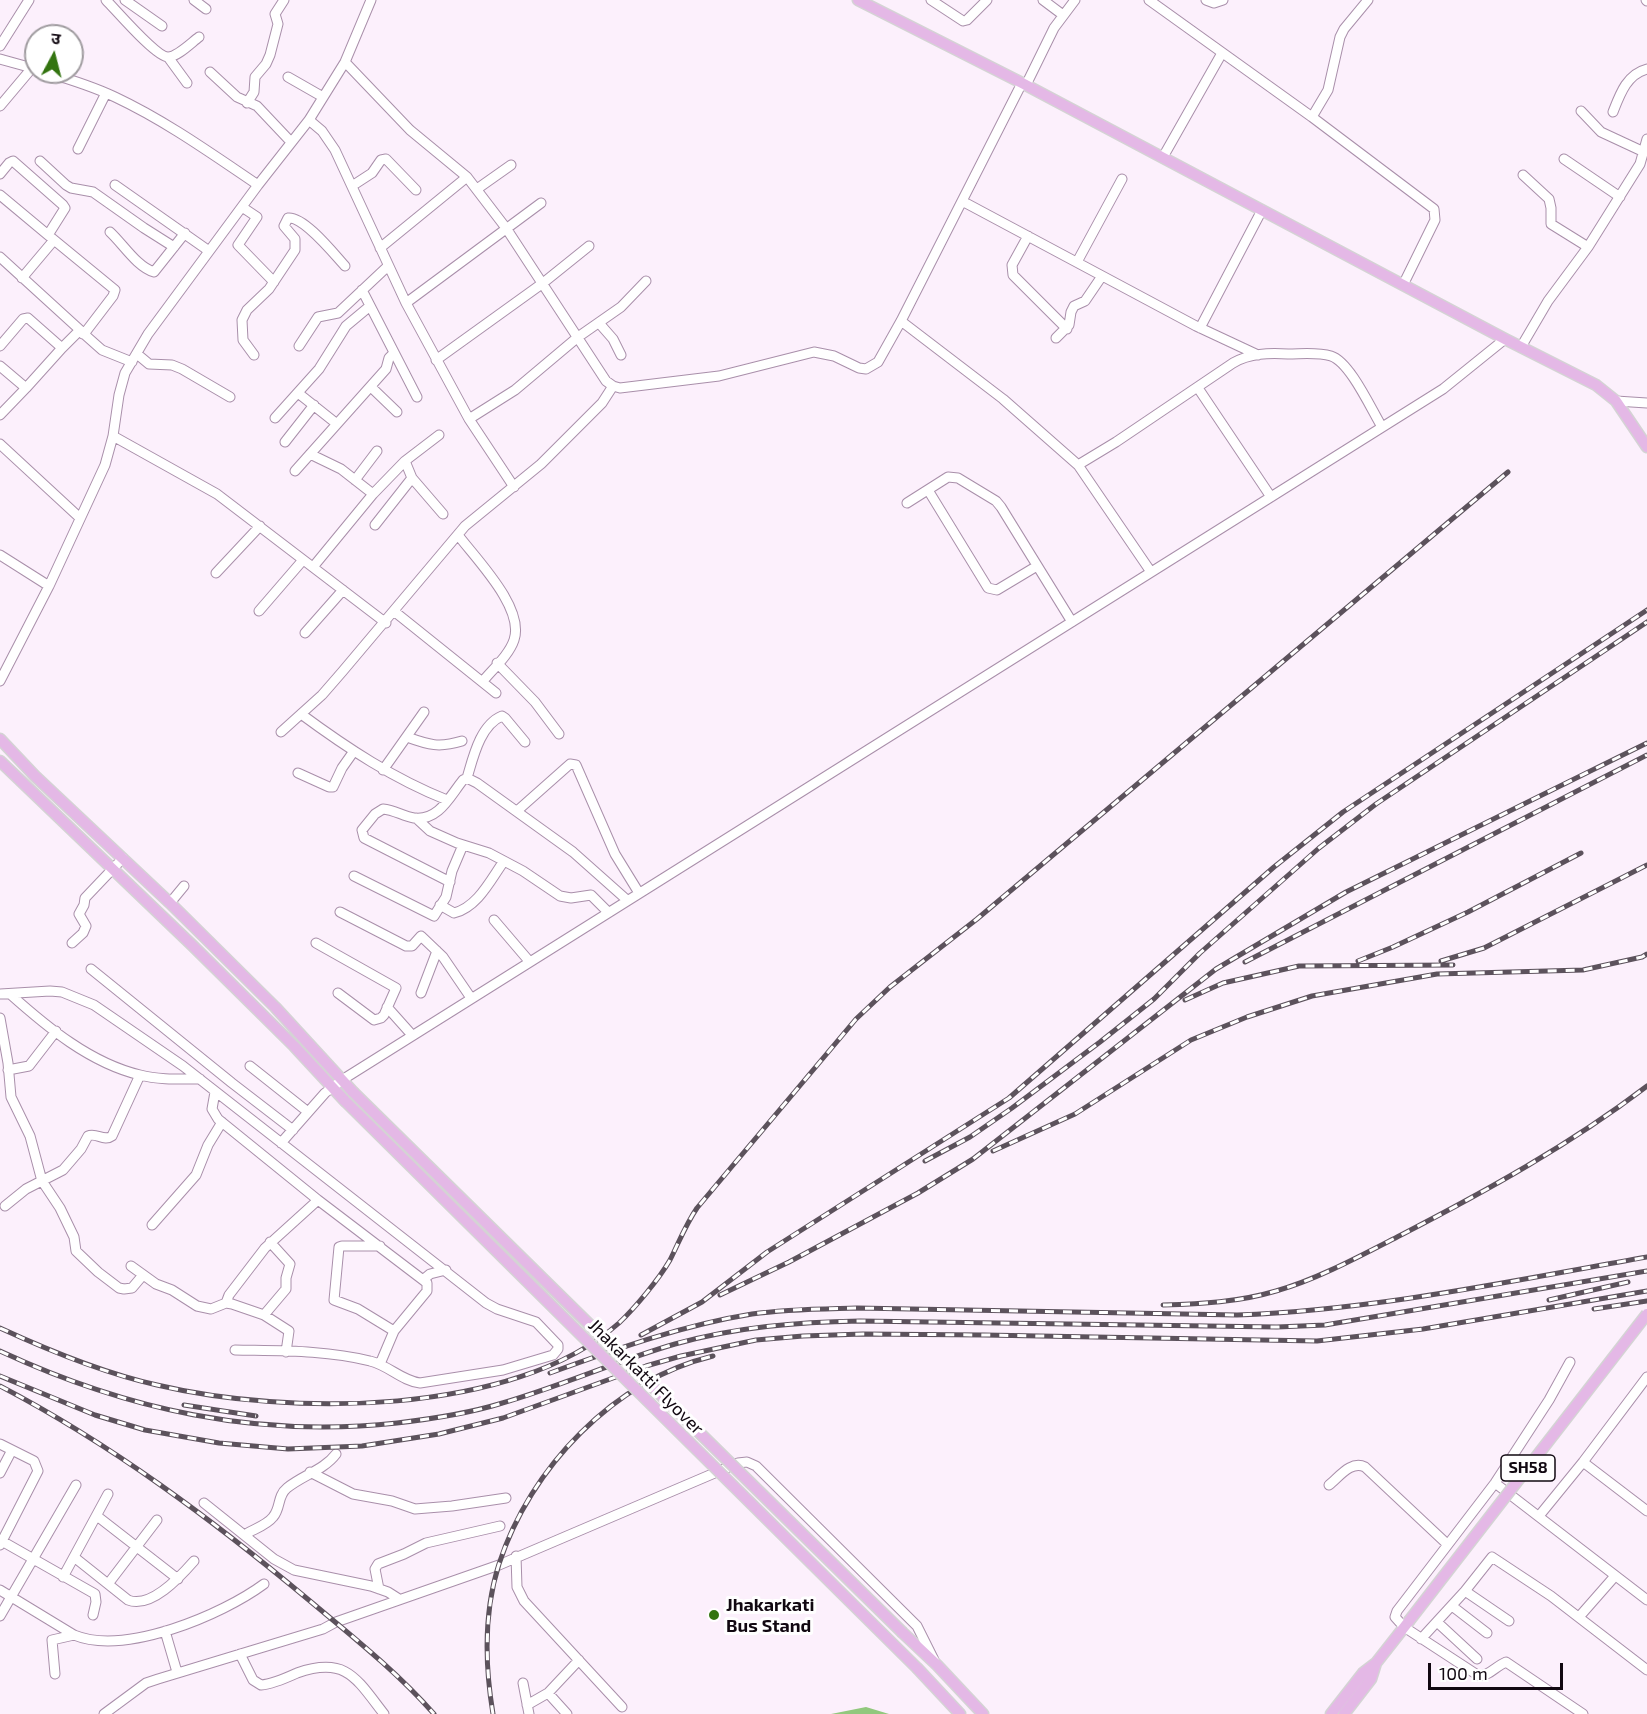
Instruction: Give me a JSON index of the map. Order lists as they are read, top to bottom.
{
  "streets": {
    "main road": ["Jhakarkatti Flyover", "SH58"]
  },
  "places": ["Jhakarkati Bus Stand"],
  "scale_bar": "100 m",
  "north": "top"
}
